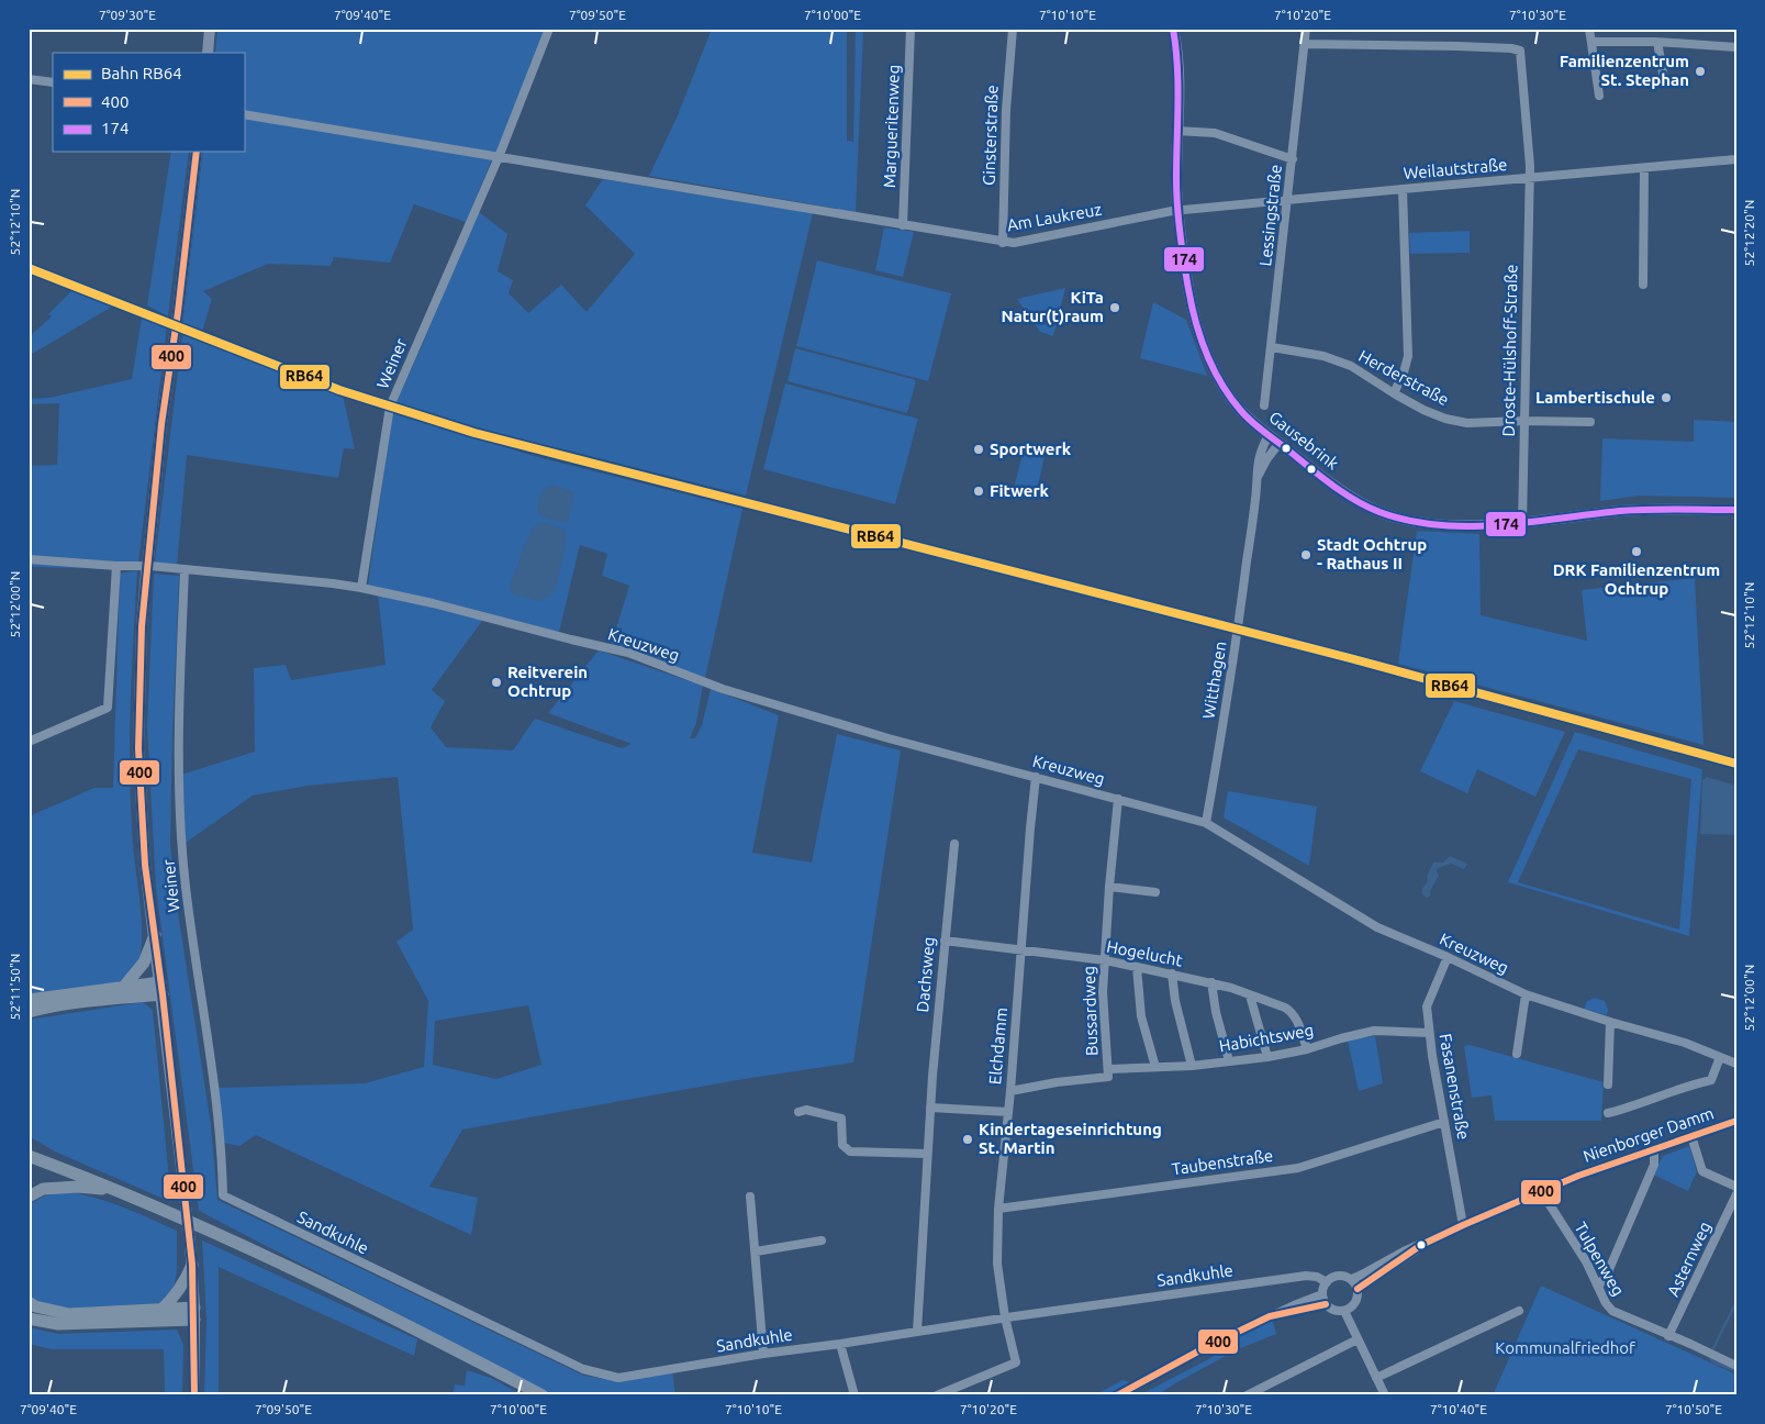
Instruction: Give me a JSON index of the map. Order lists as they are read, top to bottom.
{
  "streets": {
    "main road": ["Gausebrink"],
    "street": [
      "Margueritenweg",
      "Ginsterstraße",
      "Weilautstraße",
      "Lessingstraße",
      "Am Laukreuz",
      "Droste-Hülshoff-Straße",
      "Weiner",
      "Herderstraße",
      "Kreuzweg",
      "Witthagen",
      "Hogelucht",
      "Dachsweg",
      "Bussardweg",
      "Habichtsweg",
      "Elchdamm",
      "Fasanenstraße",
      "Nienborger Damm",
      "Taubenstraße",
      "Sandkuhle",
      "Tulpenweg",
      "Asternweg"
    ]
  },
  "crossings": [
    ["Margueritenweg", "Am Laukreuz"],
    ["Ginsterstraße", "Am Laukreuz"],
    ["Weilautstraße", "Lessingstraße"],
    ["Weilautstraße", "Am Laukreuz"],
    ["Weilautstraße", "Droste-Hülshoff-Straße"],
    ["Weilautstraße", "Gausebrink"],
    ["Lessingstraße", "Droste-Hülshoff-Straße"],
    ["Lessingstraße", "Herderstraße"],
    ["Am Laukreuz", "Weiner"],
    ["Am Laukreuz", "Gausebrink"],
    ["Droste-Hülshoff-Straße", "Herderstraße"],
    ["Droste-Hülshoff-Straße", "Gausebrink"],
    ["Weiner", "Kreuzweg"],
    ["Weiner", "Sandkuhle"],
    ["Gausebrink", "Witthagen"],
    ["Kreuzweg", "Witthagen"],
    ["Kreuzweg", "Bussardweg"],
    ["Kreuzweg", "Elchdamm"],
    ["Kreuzweg", "Fasanenstraße"],
    ["Hogelucht", "Dachsweg"],
    ["Hogelucht", "Bussardweg"],
    ["Hogelucht", "Habichtsweg"],
    ["Hogelucht", "Elchdamm"],
    ["Dachsweg", "Sandkuhle"],
    ["Bussardweg", "Habichtsweg"],
    ["Habichtsweg", "Fasanenstraße"],
    ["Elchdamm", "Taubenstraße"],
    ["Elchdamm", "Sandkuhle"],
    ["Fasanenstraße", "Nienborger Damm"],
    ["Fasanenstraße", "Taubenstraße"],
    ["Nienborger Damm", "Sandkuhle"],
    ["Nienborger Damm", "Tulpenweg"],
    ["Tulpenweg", "Asternweg"]
  ],
  "parks": ["Kommunalfriedhof"],
  "places": [
    "Familienzentrum St. Stephan",
    "KiTa Natur(t)raum",
    "Lambertischule",
    "Sportwerk",
    "Fitwerk",
    "DRK Familienzentrum Ochtrup",
    "Stadt Ochtrup - Rathaus II",
    "Reitverein Ochtrup",
    "Kindertageseinrichtung St. Martin"
  ],
  "lines": ["transit line 174", "transit line 400", "rail line RB64"],
  "legend": ["Bahn RB64", "400", "174"],
  "coordinates": [
    "7°09'30\"E",
    "7°09'40\"E",
    "7°09'50\"E",
    "7°10'00\"E",
    "7°10'10\"E",
    "7°10'20\"E",
    "7°10'30\"E",
    "52°12'10\"N",
    "52°12'20\"N",
    "52°12'00\"N",
    "52°11'50\"N",
    "7°10'40\"E",
    "7°10'50\"E"
  ]
}
